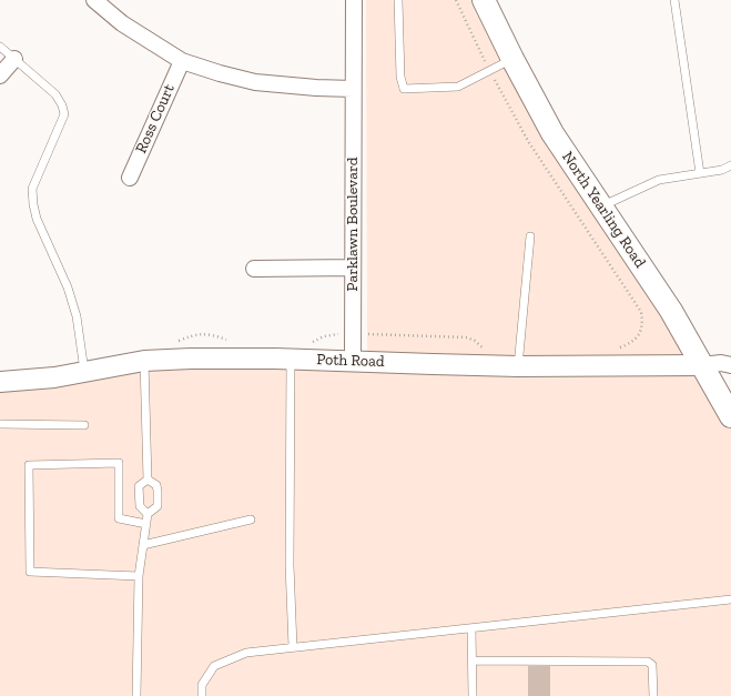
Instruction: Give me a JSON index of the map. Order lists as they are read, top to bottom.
{
  "streets": {
    "main road": ["North Yearling Road"],
    "street": ["Ross Court", "Parklawn Boulevard", "Poth Road"]
  },
  "crossings": [
    ["North Yearling Road", "Poth Road"],
    ["Parklawn Boulevard", "Poth Road"]
  ]
}
